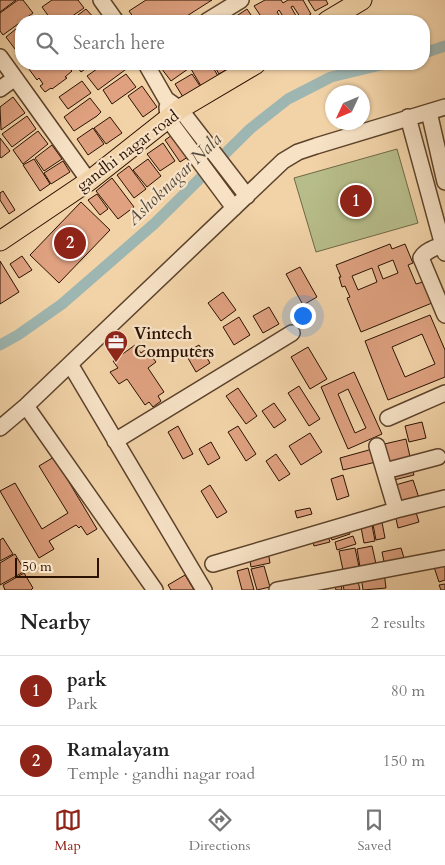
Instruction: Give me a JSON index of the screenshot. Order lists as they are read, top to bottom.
{
  "streets": {
    "main road": ["gandhi nagar road"]
  },
  "water": ["Ashoknagar Nala"],
  "places": {
    "office": ["Vintech Computers"]
  },
  "scale_bar": "50 m",
  "north": "bottom left",
  "page": {
    "search": "Search here",
    "pins": ["1", "2"],
    "scale": "50 m",
    "heading": ["Nearby", "2 results"],
    "list": [
      {
        "mark": "1",
        "name": "park",
        "note": "Park",
        "value": "80 m"
      },
      {
        "mark": "2",
        "name": "Ramalayam",
        "note": "Temple · gandhi nagar road",
        "value": "150 m"
      }
    ],
    "nav": ["Map", "Directions", "Saved"]
  }
}
